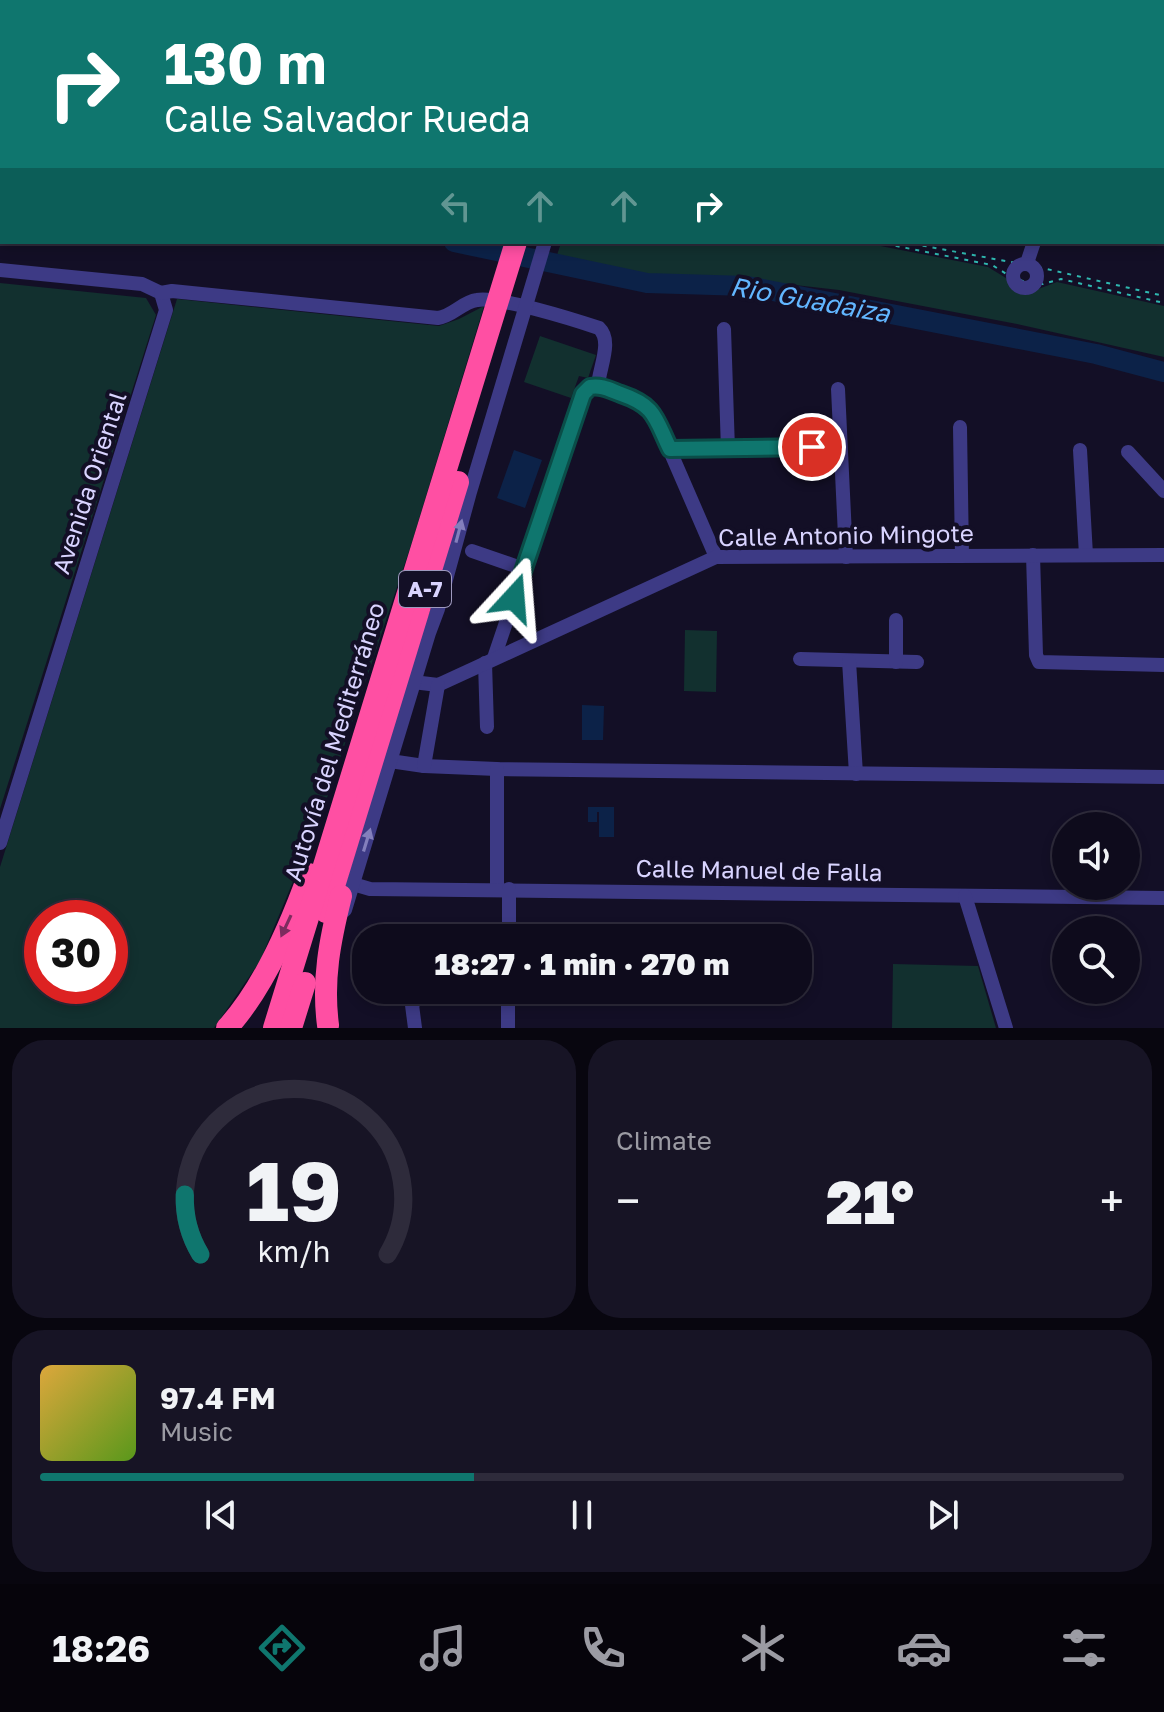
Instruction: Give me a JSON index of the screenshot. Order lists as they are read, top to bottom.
{
  "streets": {
    "highway": ["A-7", "Autovía del Mediterráneo"],
    "street": ["Avenida Oriental", "Calle Antonio Mingote", "Calle Manuel de Falla"]
  },
  "water": ["Rio Guadaiza"],
  "page": {
    "turn": ["130 m", "Calle Salvador Rueda"],
    "limit": "30",
    "trip": "18:27 · 1 min · 270 m",
    "tile": "Climate",
    "heat": ["−", "21°", "+"],
    "song": ["97.4 FM", "Music"],
    "tabs": "18:26",
    "gauge": ["19", "km/h"]
  }
}
